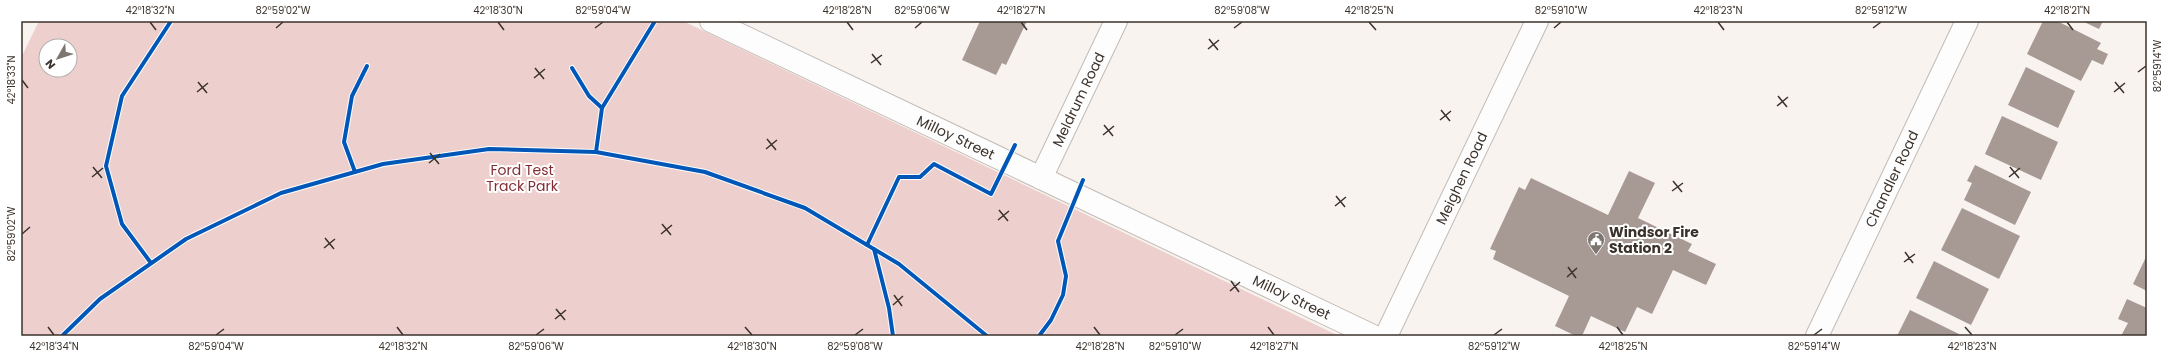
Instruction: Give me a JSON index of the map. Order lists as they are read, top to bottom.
{
  "streets": {
    "street": [
      "Meldrum Road",
      "Milloy Street",
      "Meighen Road",
      "Chandler Road"
    ]
  },
  "crossings": [
    ["Meldrum Road", "Milloy Street"]
  ],
  "parks": ["Ford Test Track Park"],
  "places": {
    "public building": ["Windsor Fire Station 2"]
  },
  "north": "bottom left",
  "coordinates": [
    "42°18'32\"N",
    "82°59'02\"W",
    "42°18'30\"N",
    "82°59'04\"W",
    "42°18'28\"N",
    "82°59'06\"W",
    "42°18'27\"N",
    "82°59'08\"W",
    "42°18'25\"N",
    "82°59'10\"W",
    "42°18'23\"N",
    "82°59'12\"W",
    "42°18'21\"N",
    "82°59'14\"W",
    "42°18'33\"N",
    "42°18'34\"N"
  ]
}
